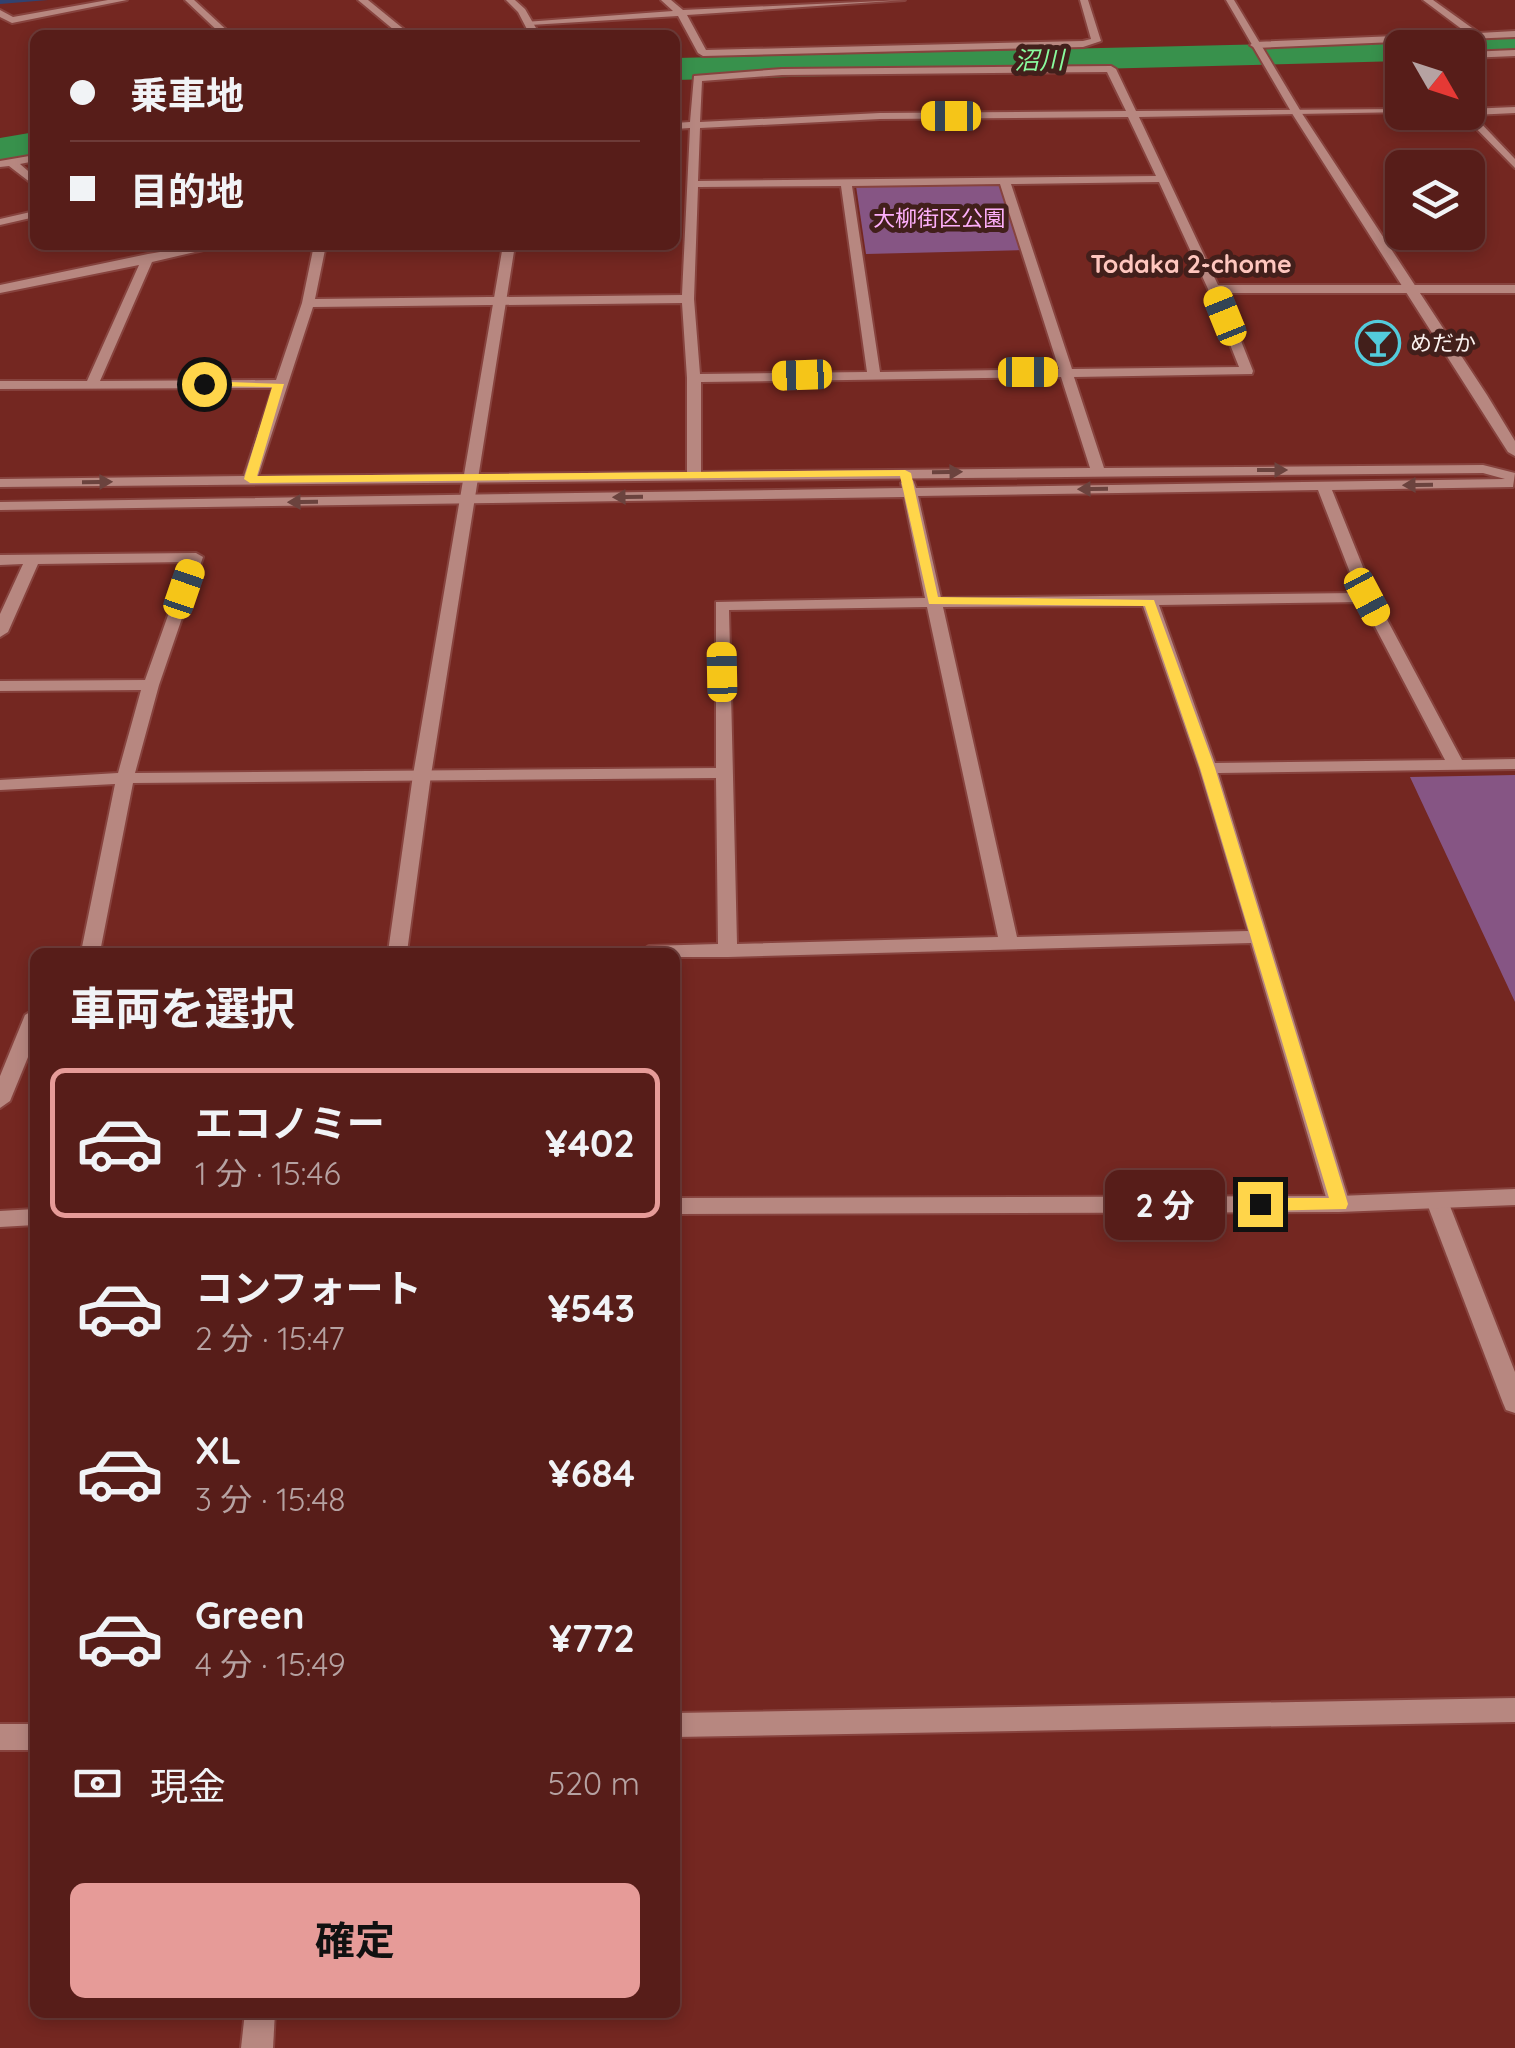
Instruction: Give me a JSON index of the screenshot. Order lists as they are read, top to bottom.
{
  "districts": ["Todaka 2-chome"],
  "water": ["沼川"],
  "parks": ["大柳街区公園"],
  "places": {
    "bar": ["めだか"]
  },
  "north": "bottom right",
  "page": {
    "banner": ["乗車地", "目的地"],
    "heading": "車両を選択",
    "list": [
      {
        "name": "エコノミー",
        "note": "1 分 · 15:46",
        "value": "¥402"
      },
      {
        "name": "コンフォート",
        "note": "2 分 · 15:47",
        "value": "¥543"
      },
      {
        "name": "XL",
        "note": "3 分 · 15:48",
        "value": "¥684"
      },
      {
        "name": "Green",
        "note": "4 分 · 15:49",
        "value": "¥772"
      }
    ],
    "bubble": "2 分",
    "pay": ["現金", "520 m"],
    "buttons": "確定"
  }
}
